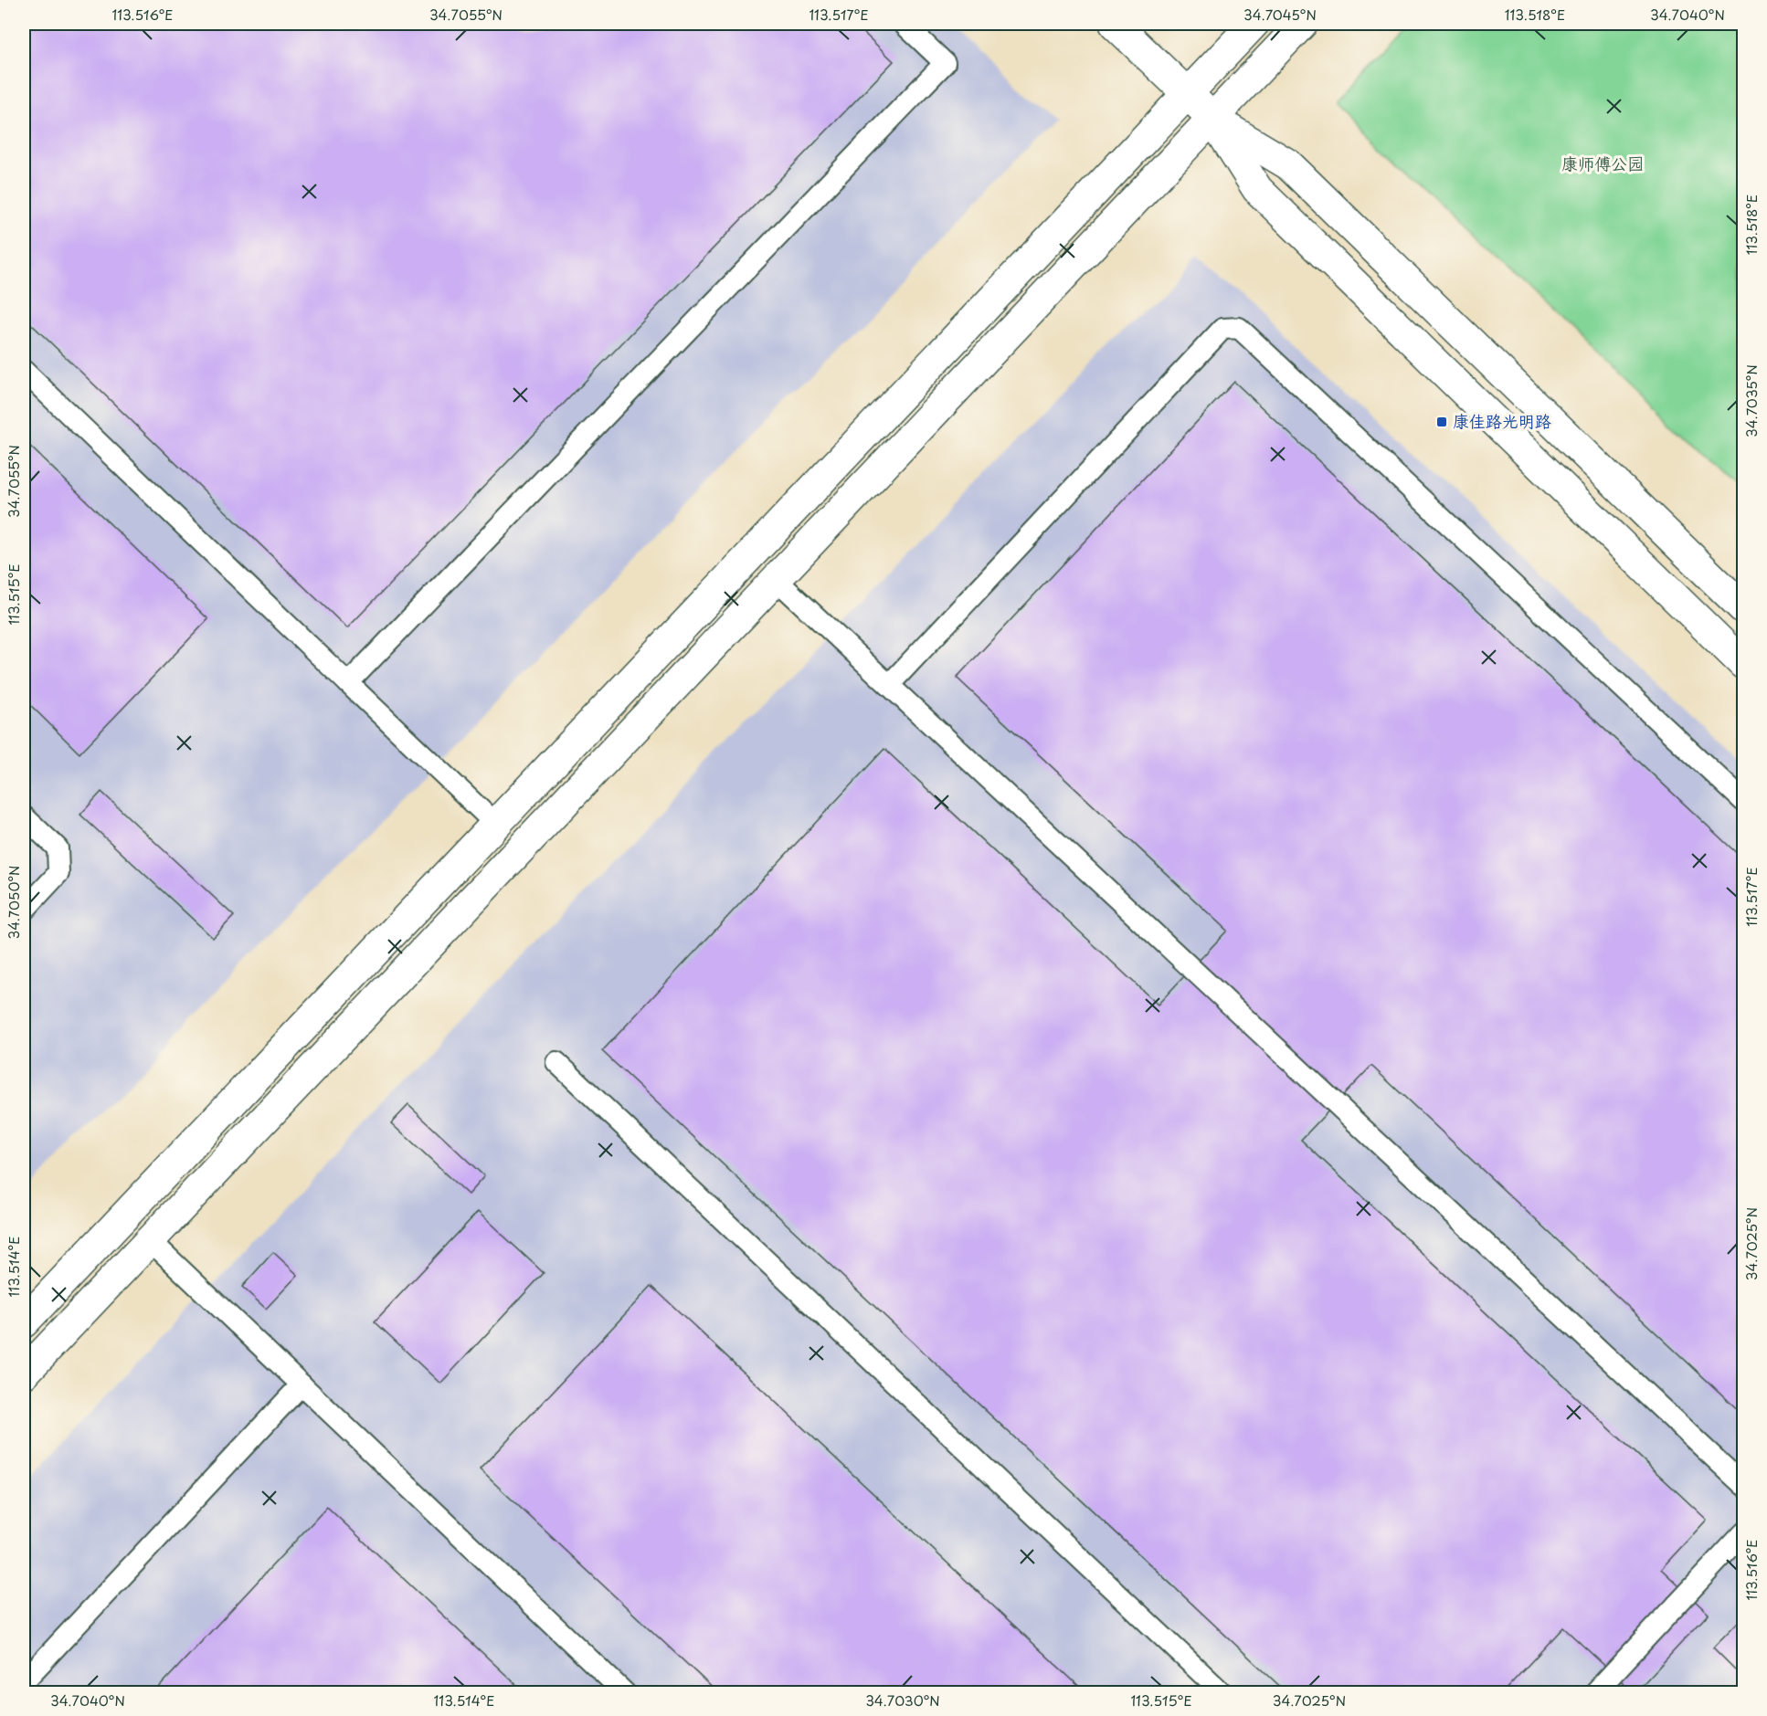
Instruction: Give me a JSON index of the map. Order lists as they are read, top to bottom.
{
  "parks": ["康师傅公园"],
  "places": {
    "transit": ["康佳路光明路"]
  },
  "coordinates": [
    "113.516°E",
    "34.7055°N",
    "113.517°E",
    "34.7045°N",
    "113.518°E",
    "34.7040°N",
    "34.7035°N",
    "113.515°E",
    "34.7050°N",
    "34.7025°N",
    "113.514°E",
    "34.7030°N"
  ]
}
